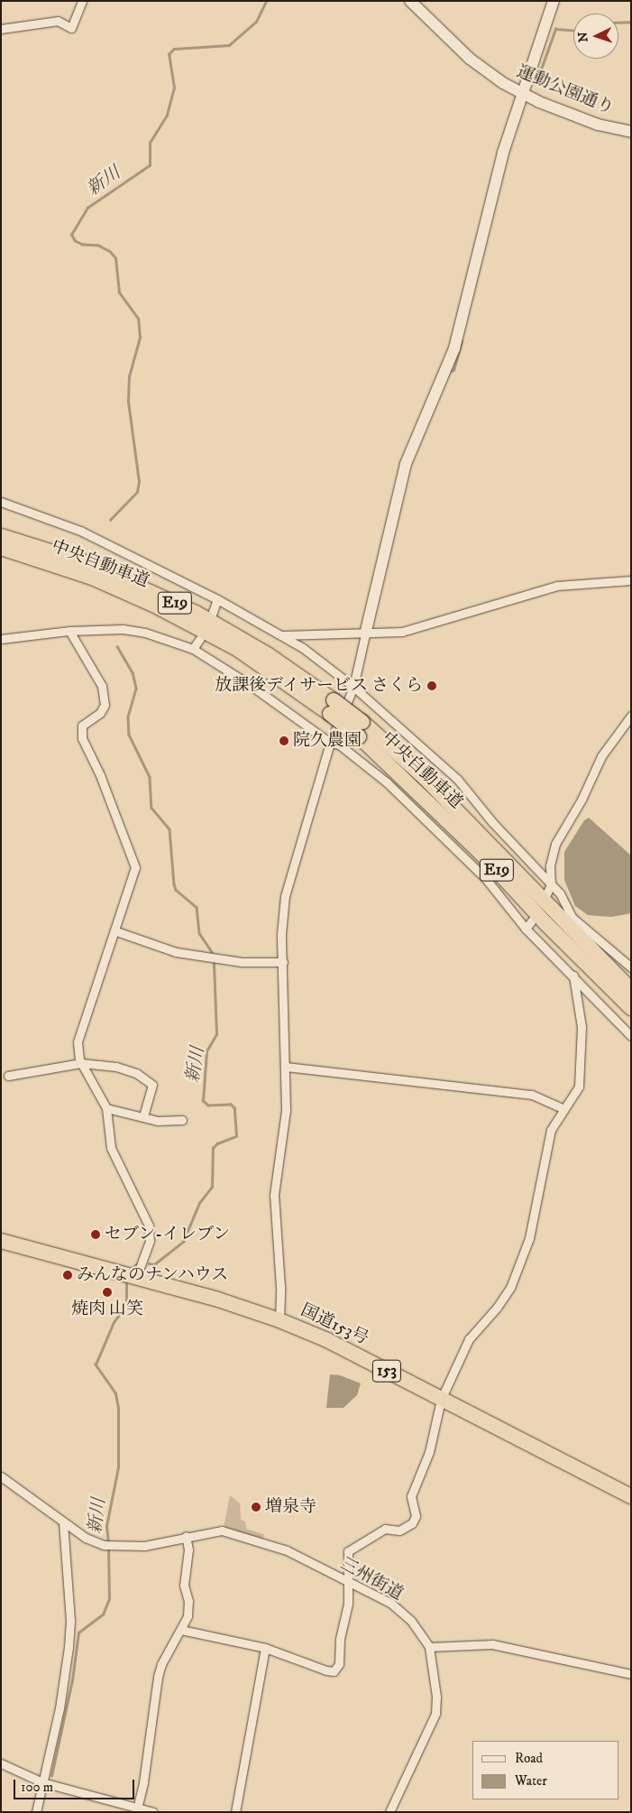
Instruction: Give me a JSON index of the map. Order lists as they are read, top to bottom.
{
  "streets": {
    "highway": [
      "中央自動車道",
      "E19",
      "国道153号",
      "153"
    ],
    "street": ["運動公園通り", "三州街道"]
  },
  "water": ["新川"],
  "places": [
    "放課後デイサービス さくら",
    "院久農園",
    "セブン-イレブン",
    "みんなのナンハウス",
    "焼肉 山笑",
    "増泉寺"
  ],
  "legend": ["Road", "Water"],
  "scale_bar": "100 m",
  "north": "left"
}
